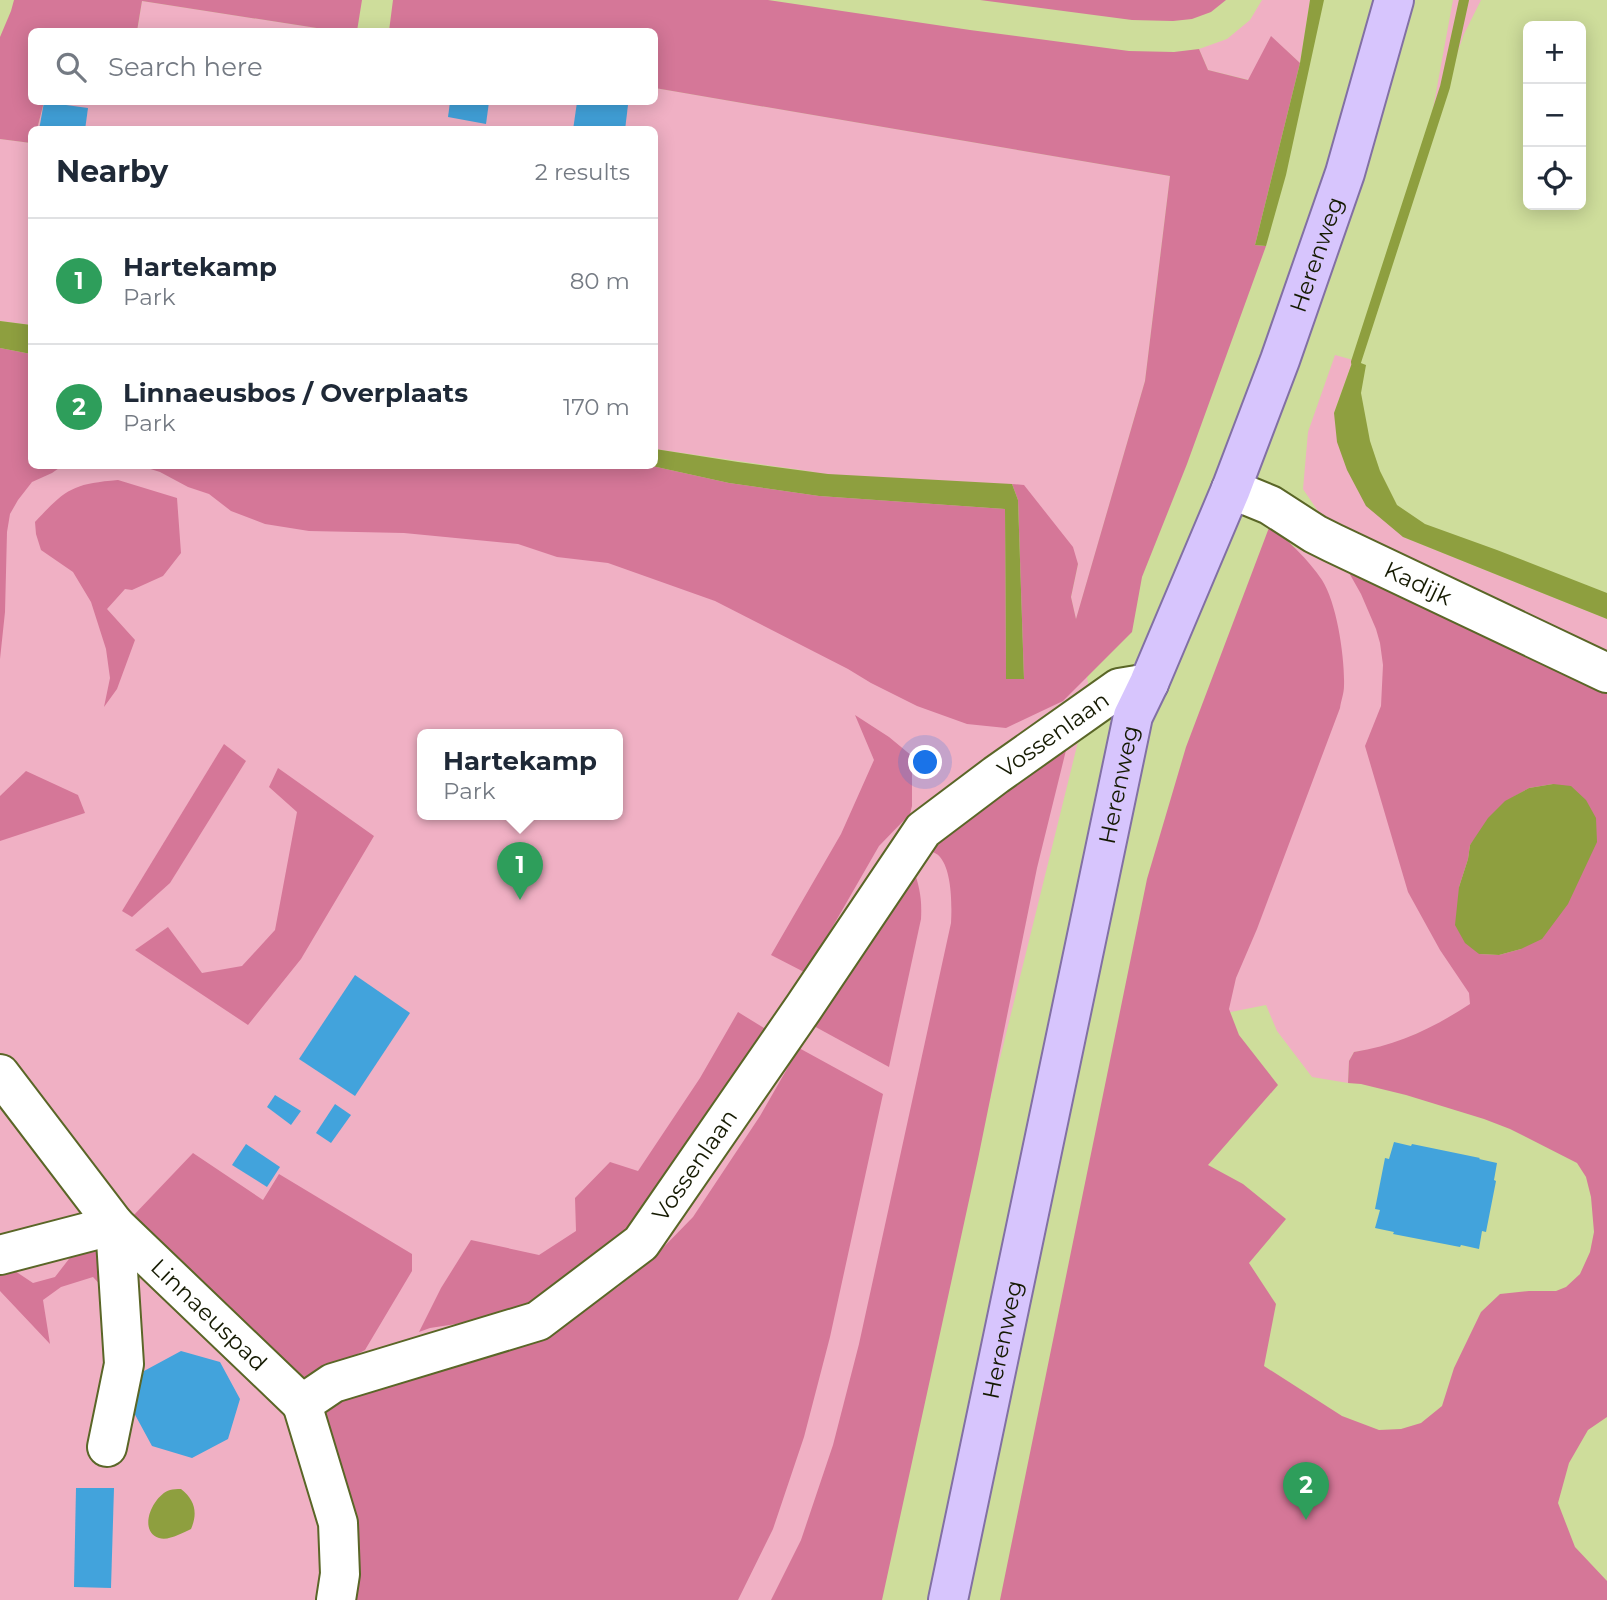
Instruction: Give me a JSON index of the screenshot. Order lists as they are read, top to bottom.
{
  "streets": {
    "main road": ["Herenweg"],
    "street": ["Kadijk", "Vossenlaan", "Linnaeuspad"]
  },
  "crossings": [
    ["Herenweg", "Kadijk"],
    ["Herenweg", "Vossenlaan"],
    ["Vossenlaan", "Linnaeuspad"]
  ],
  "page": {
    "map_buttons": ["+", "−"],
    "search": "Search here",
    "heading": ["Nearby", "2 results"],
    "list": [
      {
        "mark": "1",
        "name": "Hartekamp",
        "note": "Park",
        "value": "80 m"
      },
      {
        "mark": "2",
        "name": "Linnaeusbos / Overplaats",
        "note": "Park",
        "value": "170 m"
      }
    ],
    "popup": ["Hartekamp", "Park"],
    "pins": ["1", "2"]
  }
}
